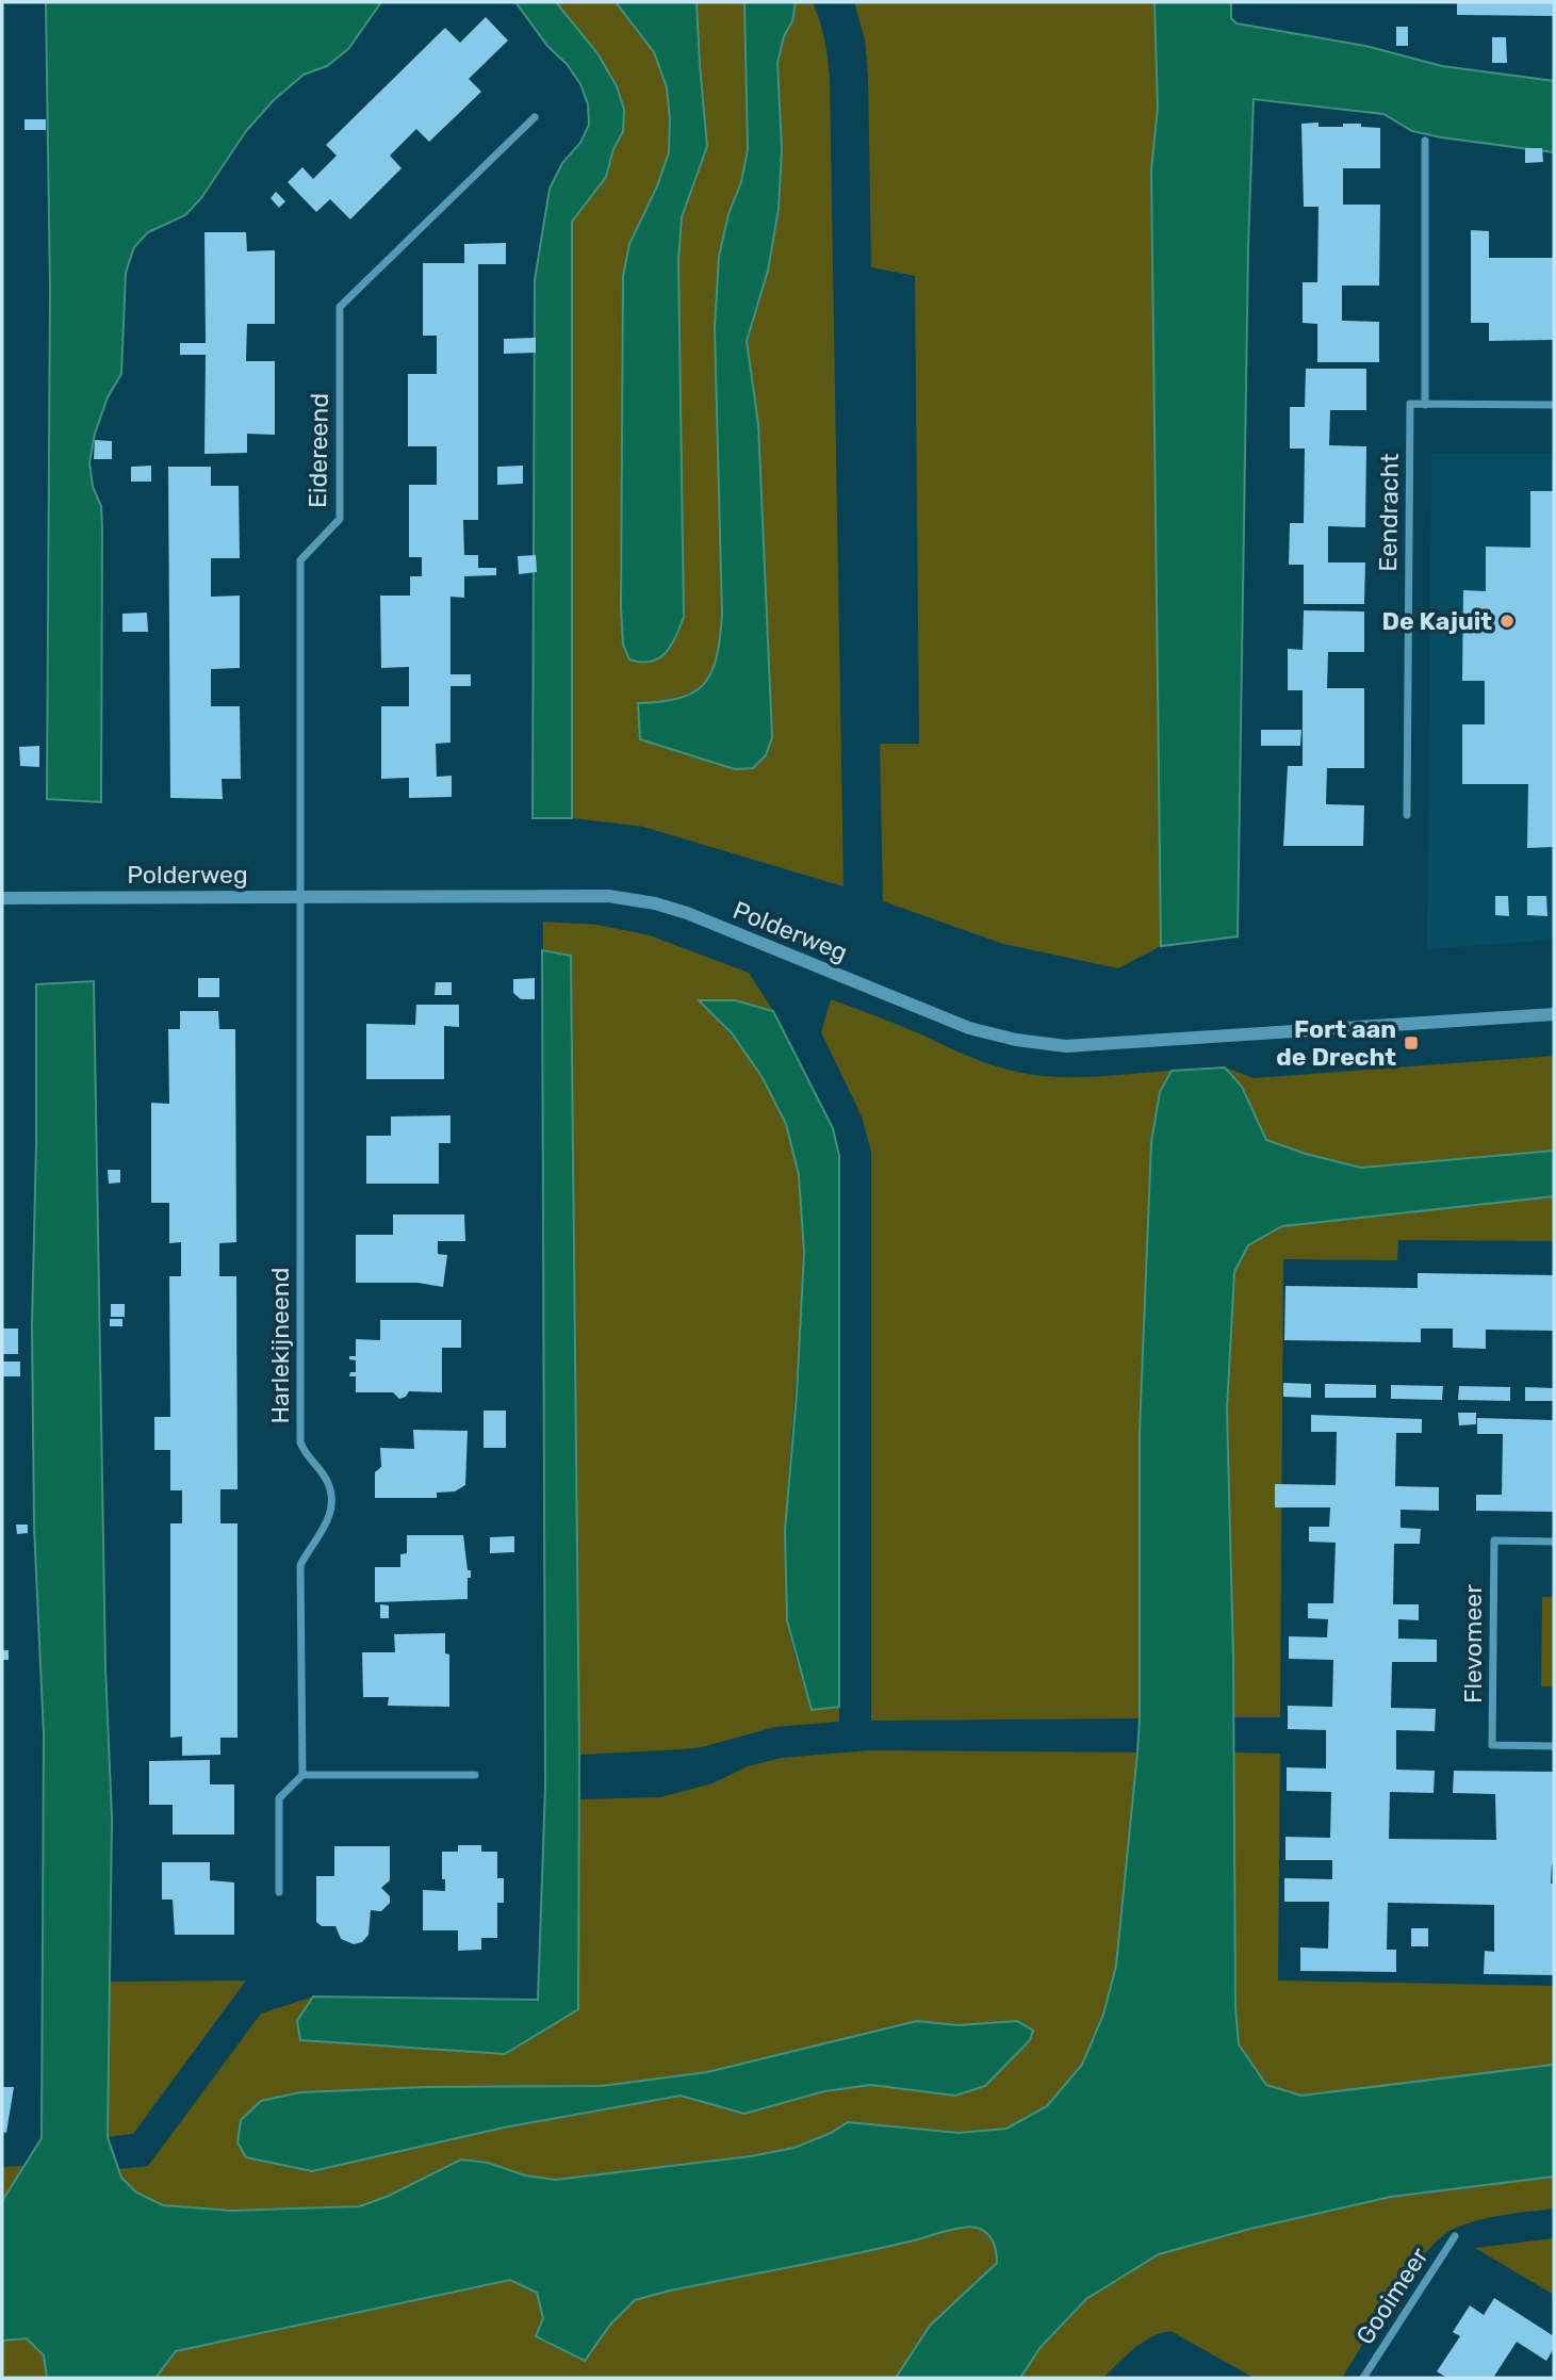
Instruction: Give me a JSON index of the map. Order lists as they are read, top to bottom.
{
  "streets": {
    "street": [
      "Eidereend",
      "Eendracht",
      "Polderweg",
      "Harlekijneend",
      "Flevomeer",
      "Gooimeer"
    ]
  },
  "crossings": [
    ["Eidereend", "Polderweg"],
    ["Eidereend", "Harlekijneend"],
    ["Polderweg", "Harlekijneend"]
  ],
  "places": {
    "other": ["De Kajuit"],
    "transit": ["Fort aan de Drecht"]
  }
}
